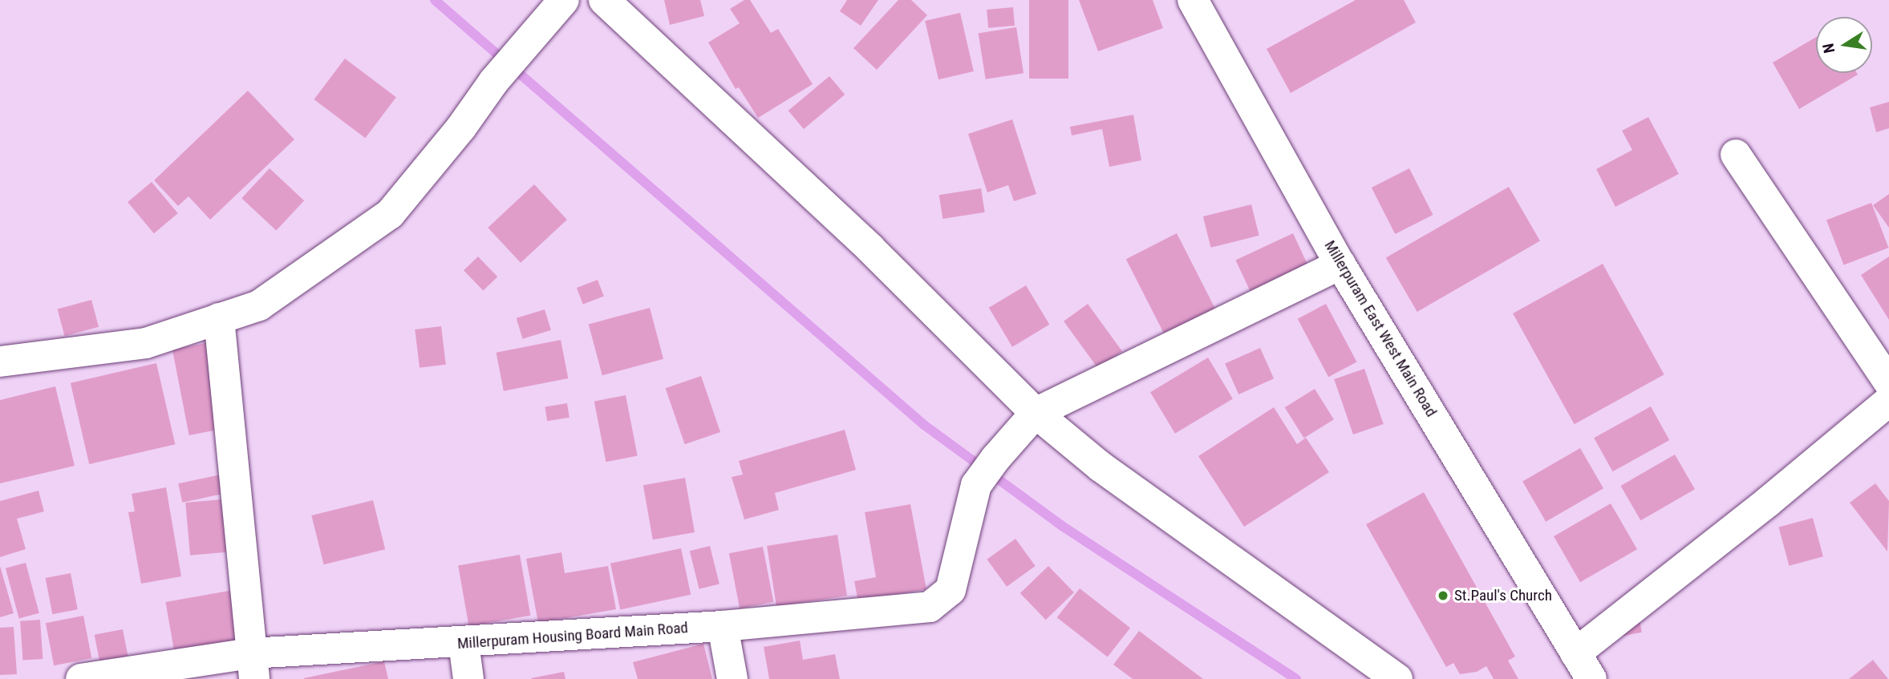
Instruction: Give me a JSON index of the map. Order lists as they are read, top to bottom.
{
  "streets": {
    "street": ["Millerpuram East West Main Road", "Millerpuram Housing Board Main Road"]
  },
  "places": ["St.Paul's Church"],
  "north": "left"
}
